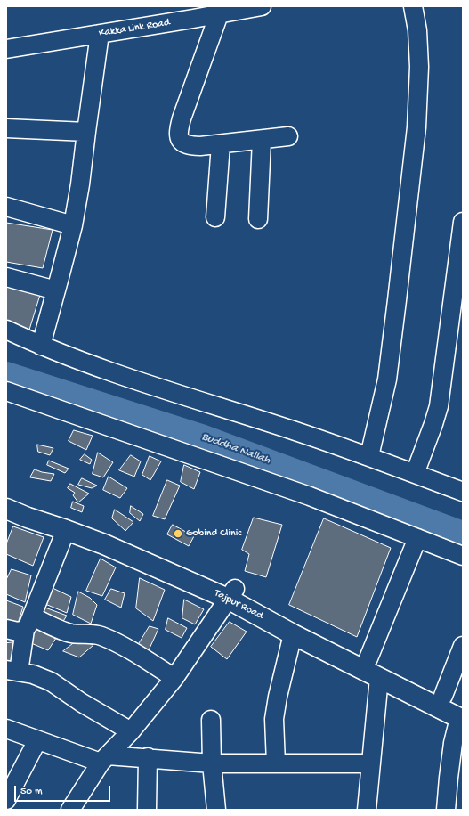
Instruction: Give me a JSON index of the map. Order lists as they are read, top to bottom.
{
  "streets": {
    "main road": ["Tajpur Road"],
    "street": ["Kakka Link Road"]
  },
  "water": ["Buddha Nallah"],
  "places": ["Gobind Clinic"],
  "scale_bar": "50 m"
}
